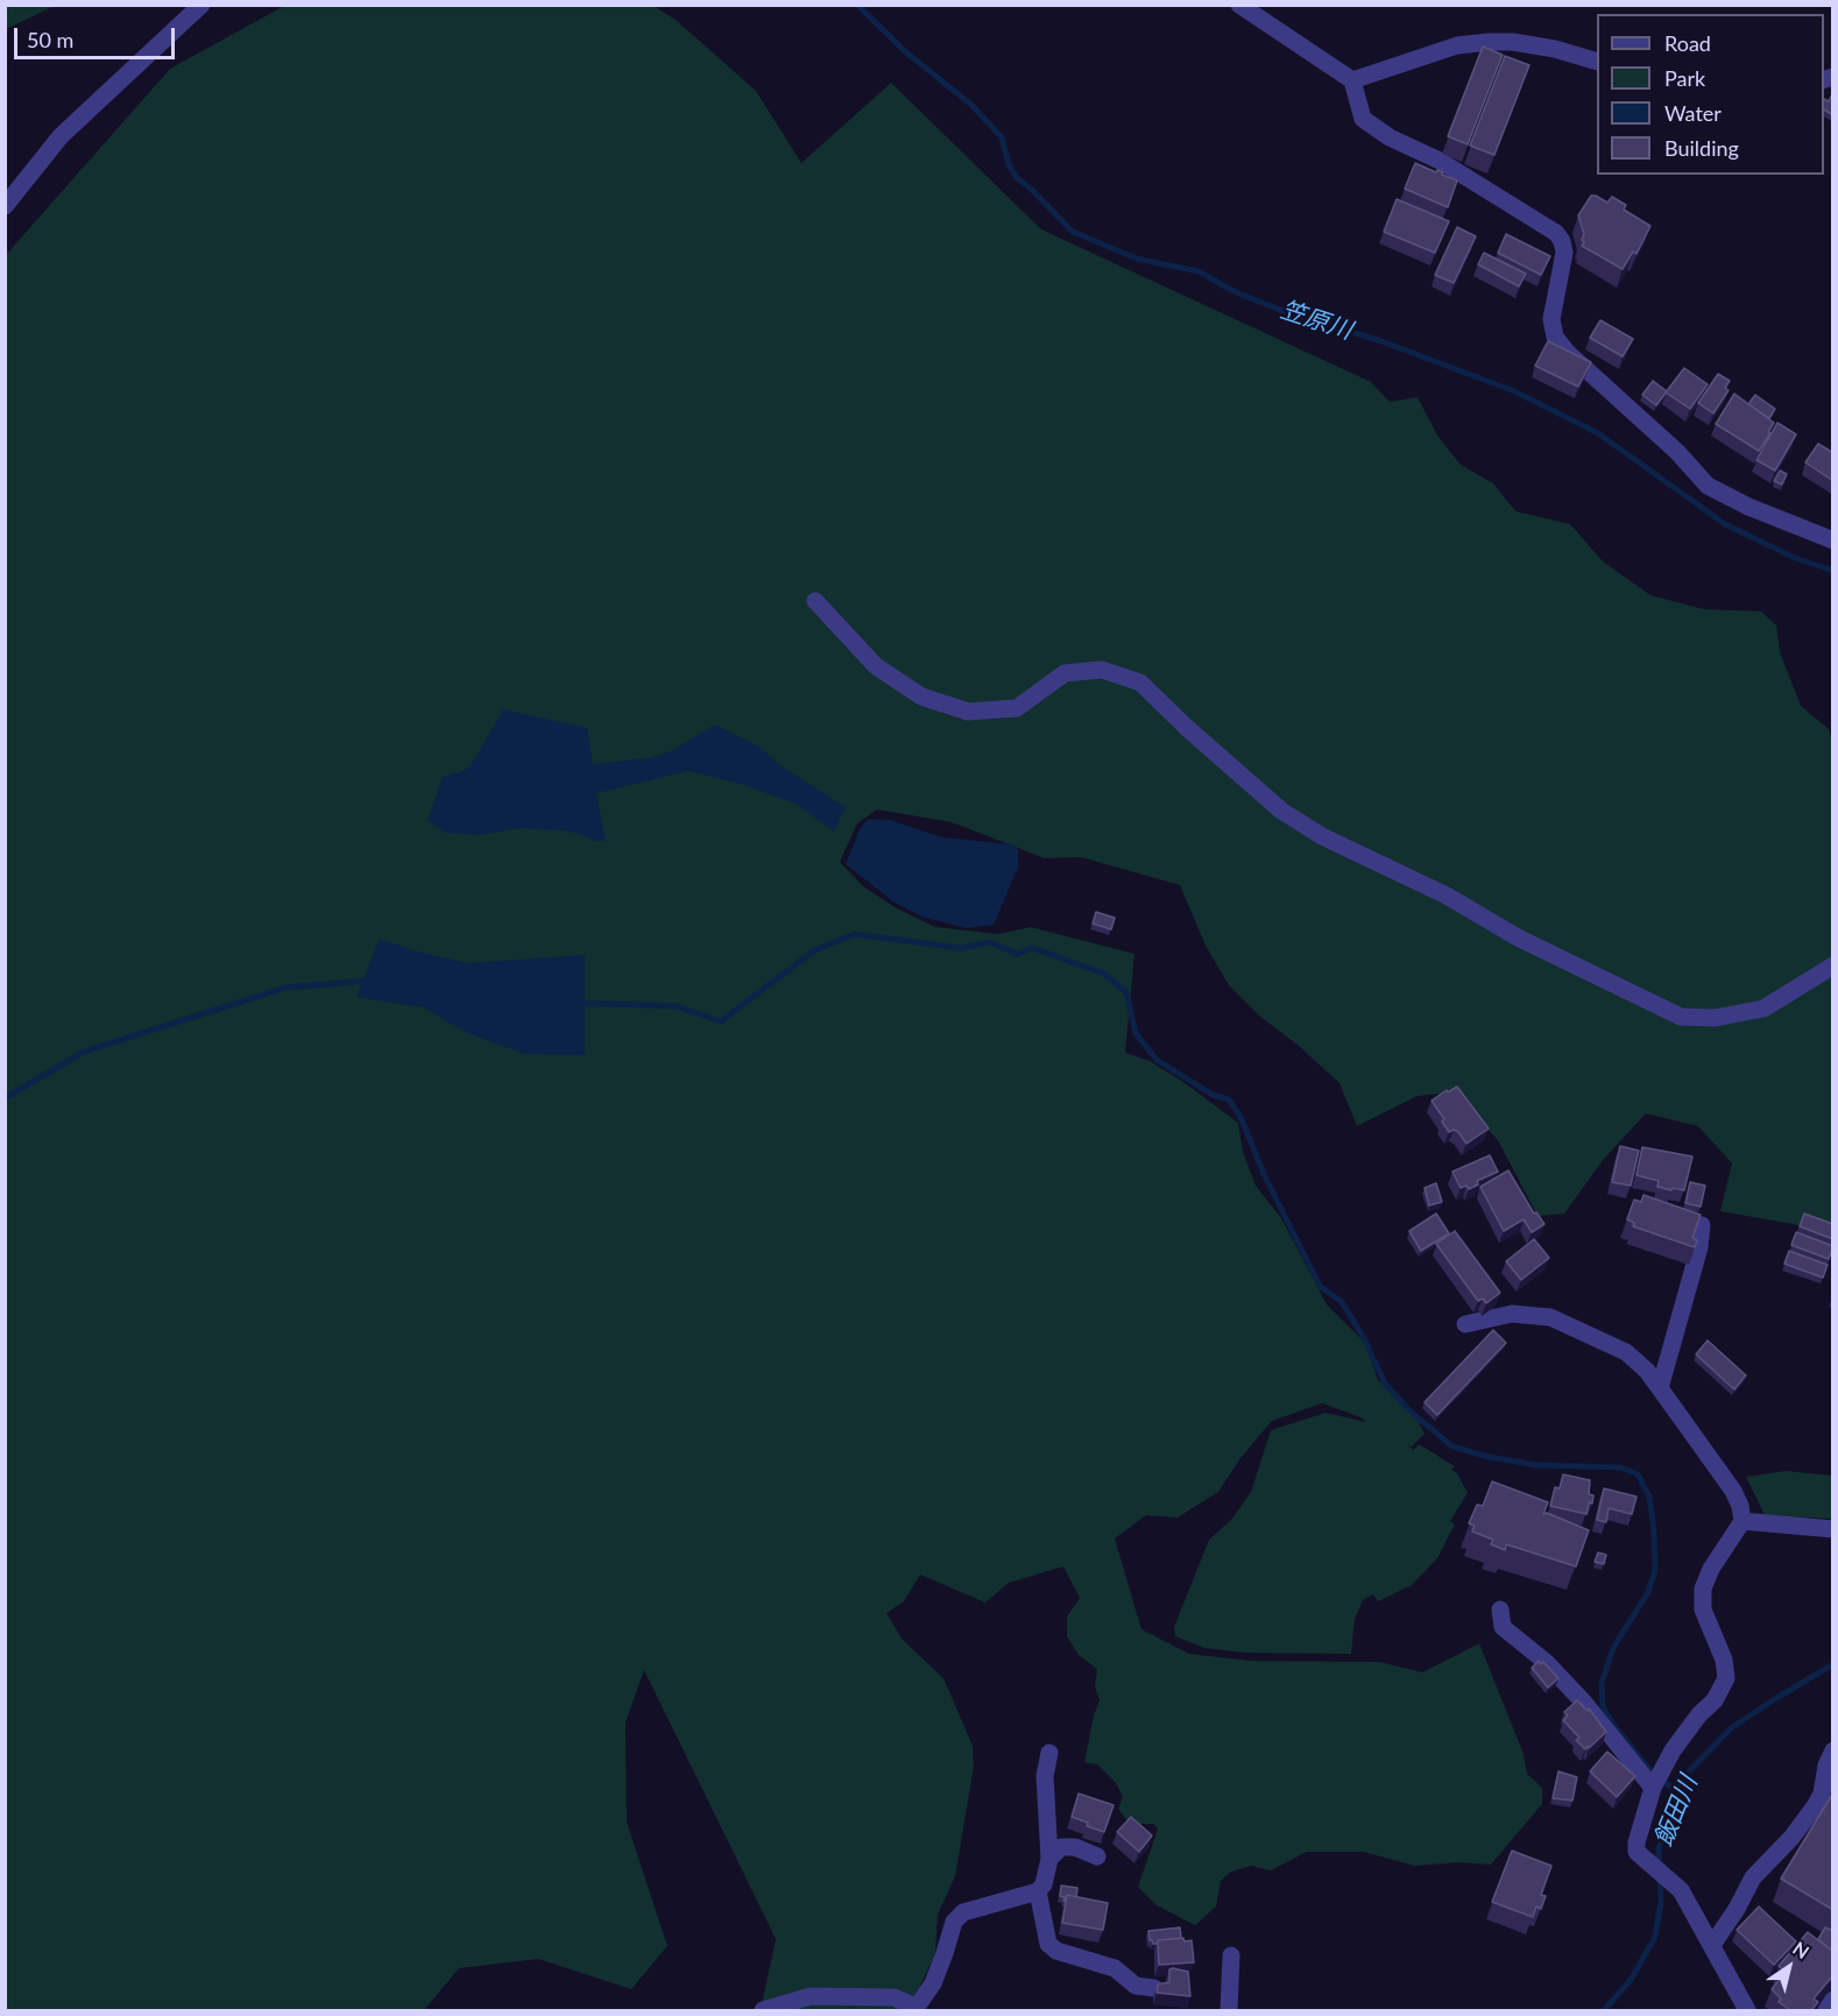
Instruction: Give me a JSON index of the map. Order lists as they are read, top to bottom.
{
  "water": ["笠原川", "飯田川"],
  "legend": [
    "Road",
    "Park",
    "Water",
    "Building"
  ],
  "scale_bar": "50 m",
  "north": "top right"
}
